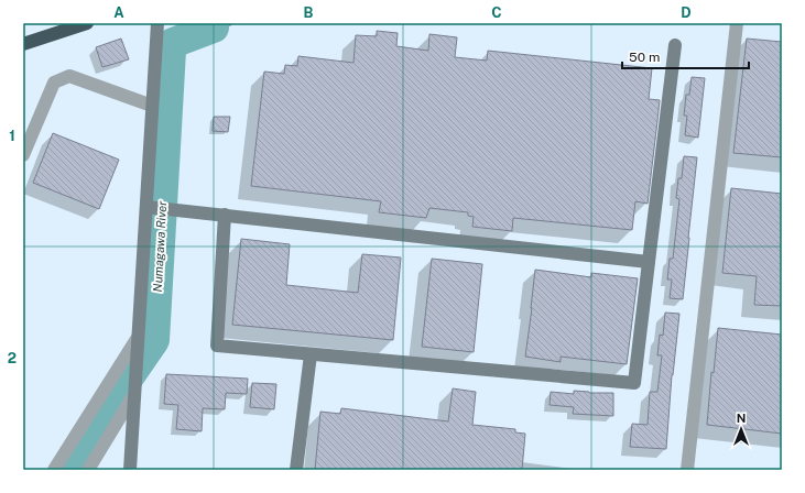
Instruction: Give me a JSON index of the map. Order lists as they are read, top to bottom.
{
  "water": ["Numagawa River"],
  "scale_bar": "50 m",
  "north": "top",
  "grid": {
    "columns": [
      "A",
      "B",
      "C",
      "D"
    ],
    "rows": ["1", "2"]
  }
}
